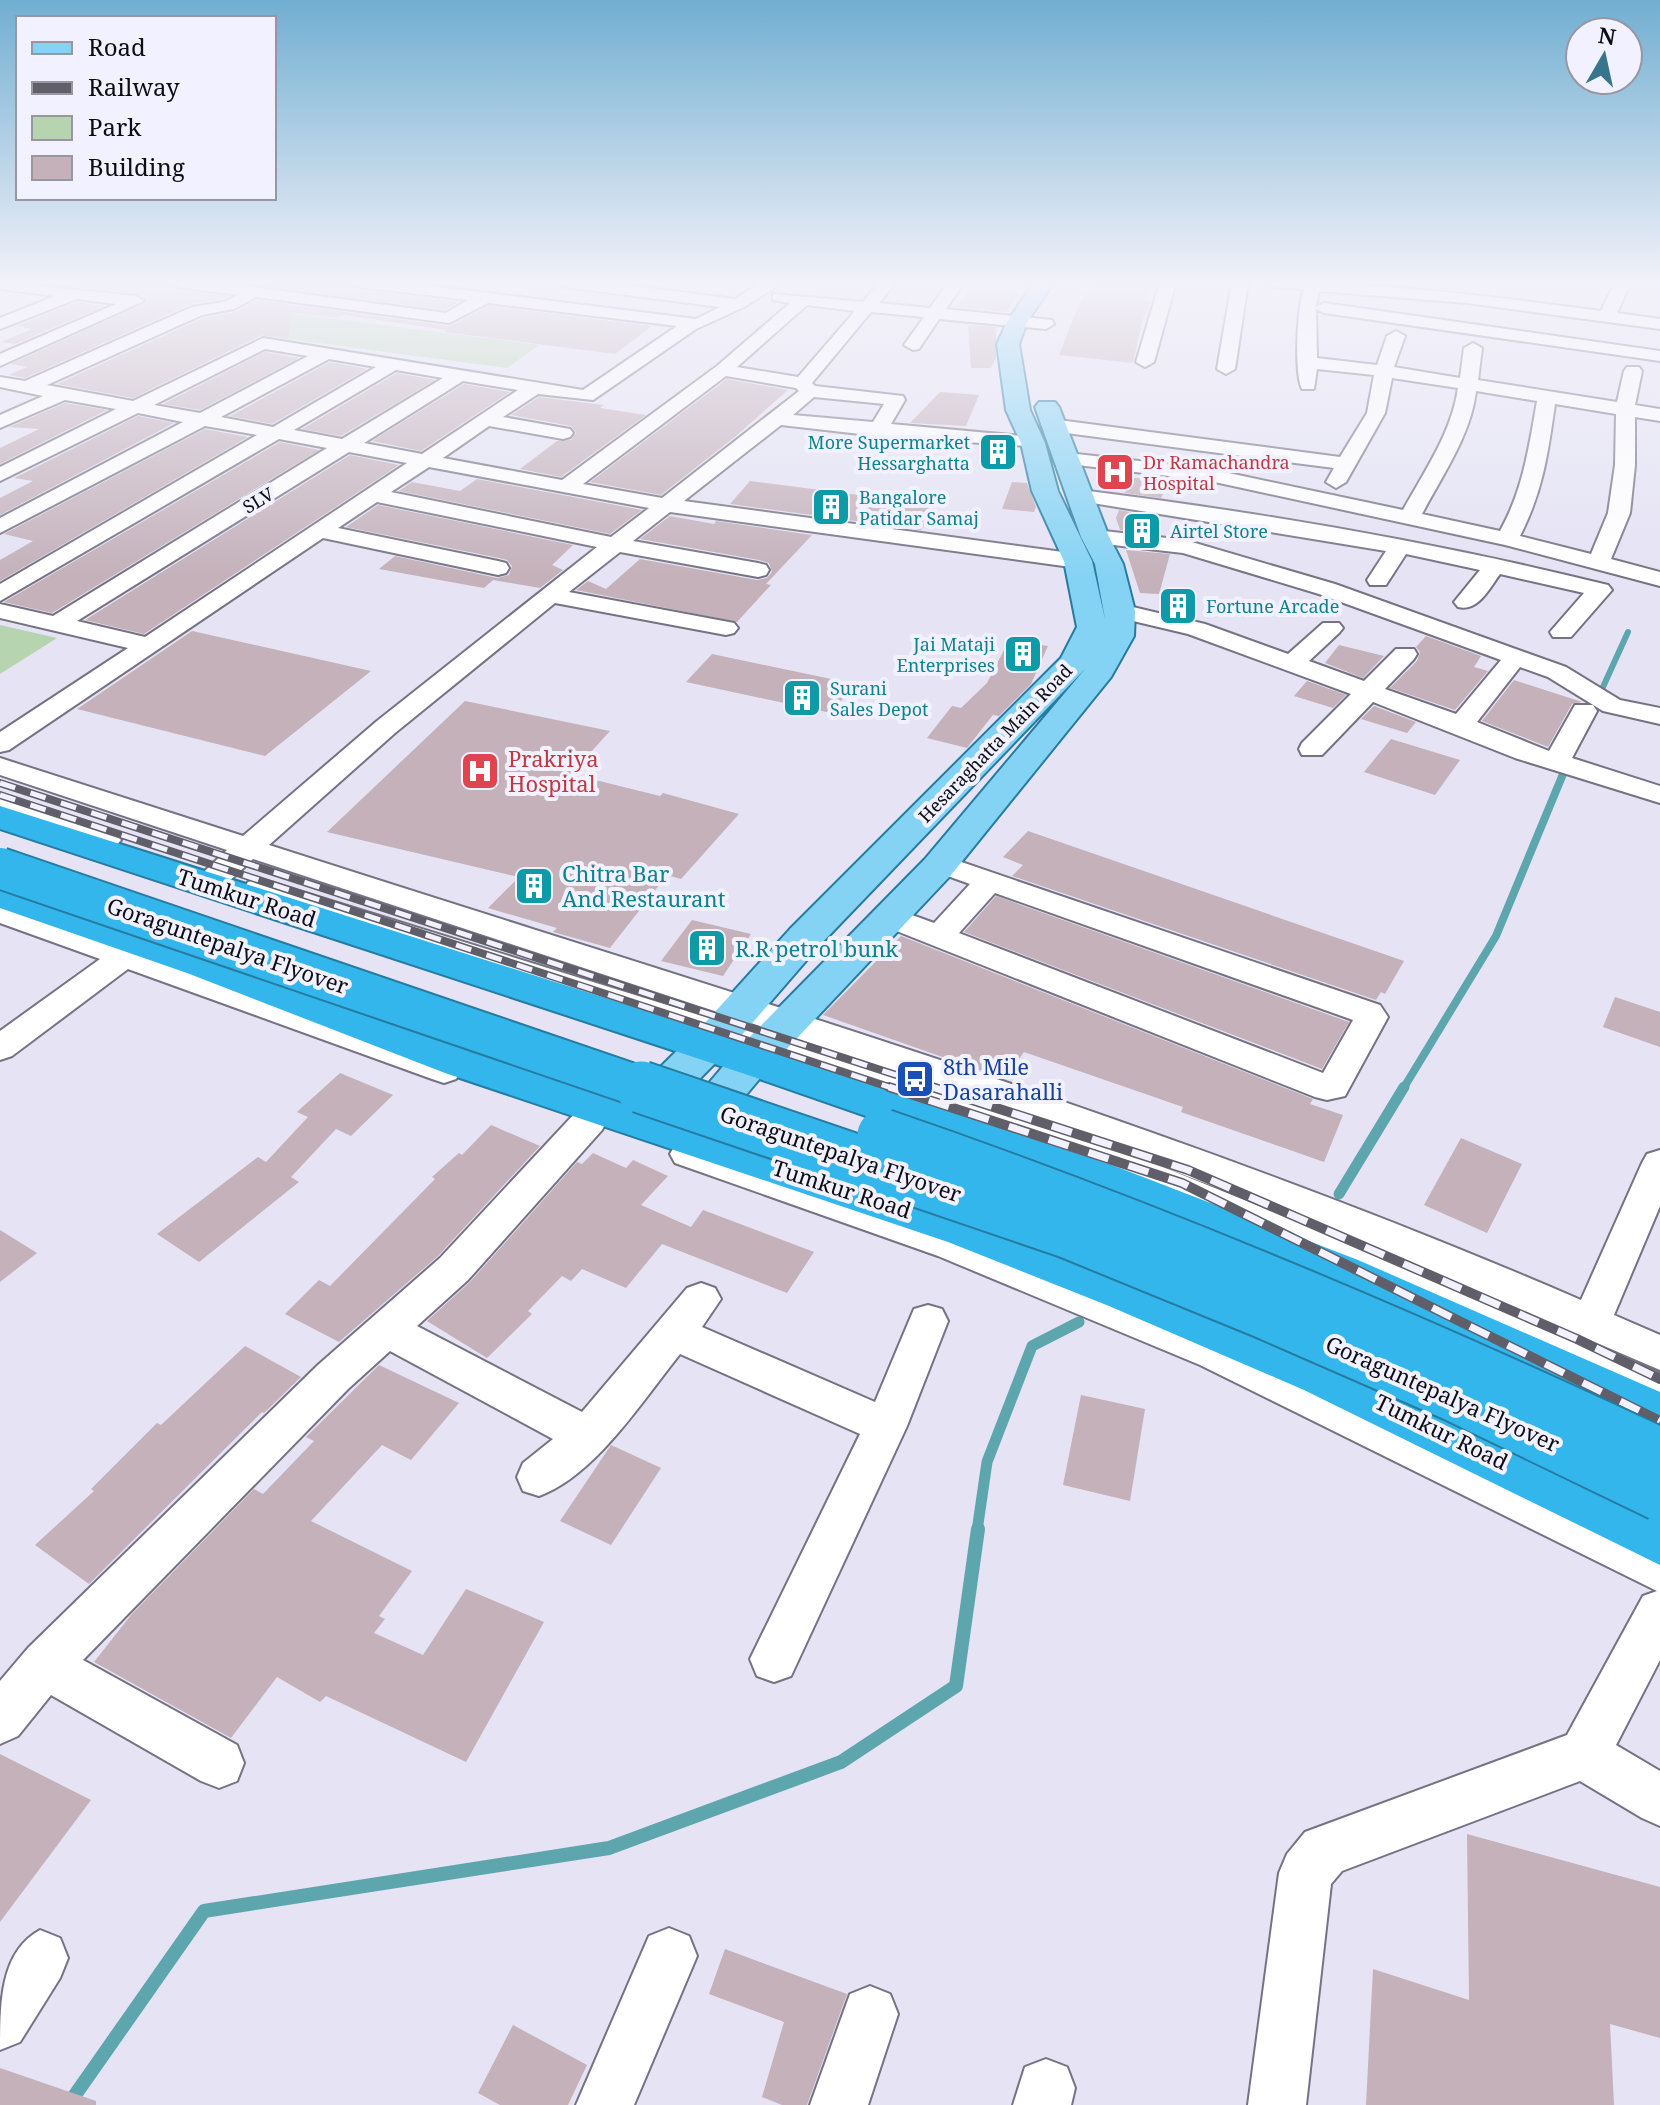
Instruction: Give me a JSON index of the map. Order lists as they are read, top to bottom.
{
  "streets": {
    "highway": ["Tumkur Road", "Goraguntepalya Flyover"],
    "main road": ["Hesaraghatta Main Road"],
    "street": ["SLV"]
  },
  "crossings": [
    ["Hesaraghatta Main Road", "Tumkur Road"]
  ],
  "places": {
    "building": [
      "More Supermarket Hessarghatta",
      "Bangalore Patidar Samaj",
      "Airtel Store",
      "Fortune Arcade",
      "Jai Mataji Enterprises",
      "Surani Sales Depot",
      "Chitra Bar And Restaurant",
      "R.R petrol bunk"
    ],
    "hospital": ["Dr Ramachandra Hospital", "Prakriya Hospital"],
    "bus stop": ["8th Mile Dasarahalli"]
  },
  "legend": [
    "Road",
    "Railway",
    "Park",
    "Building"
  ],
  "north": "top"
}
